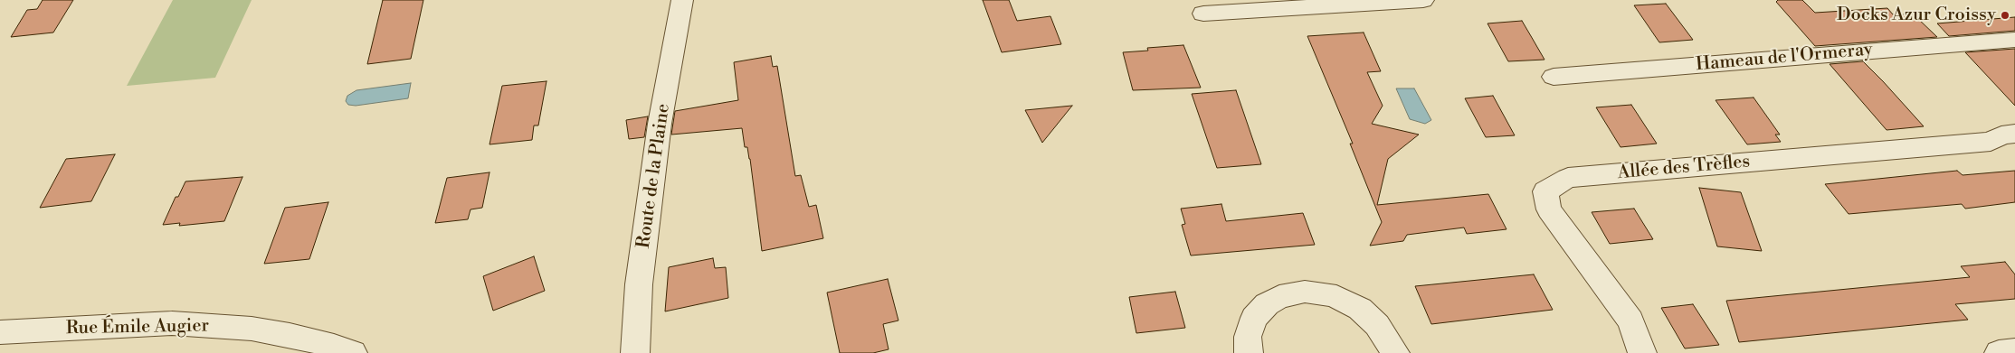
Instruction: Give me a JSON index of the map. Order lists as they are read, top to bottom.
{
  "streets": {
    "street": [
      "Hameau de l'Ormeray",
      "Allée des Trèfles",
      "Route de la Plaine",
      "Rue Émile Augier"
    ]
  },
  "places": ["Docks Azur Croissy"]
}
